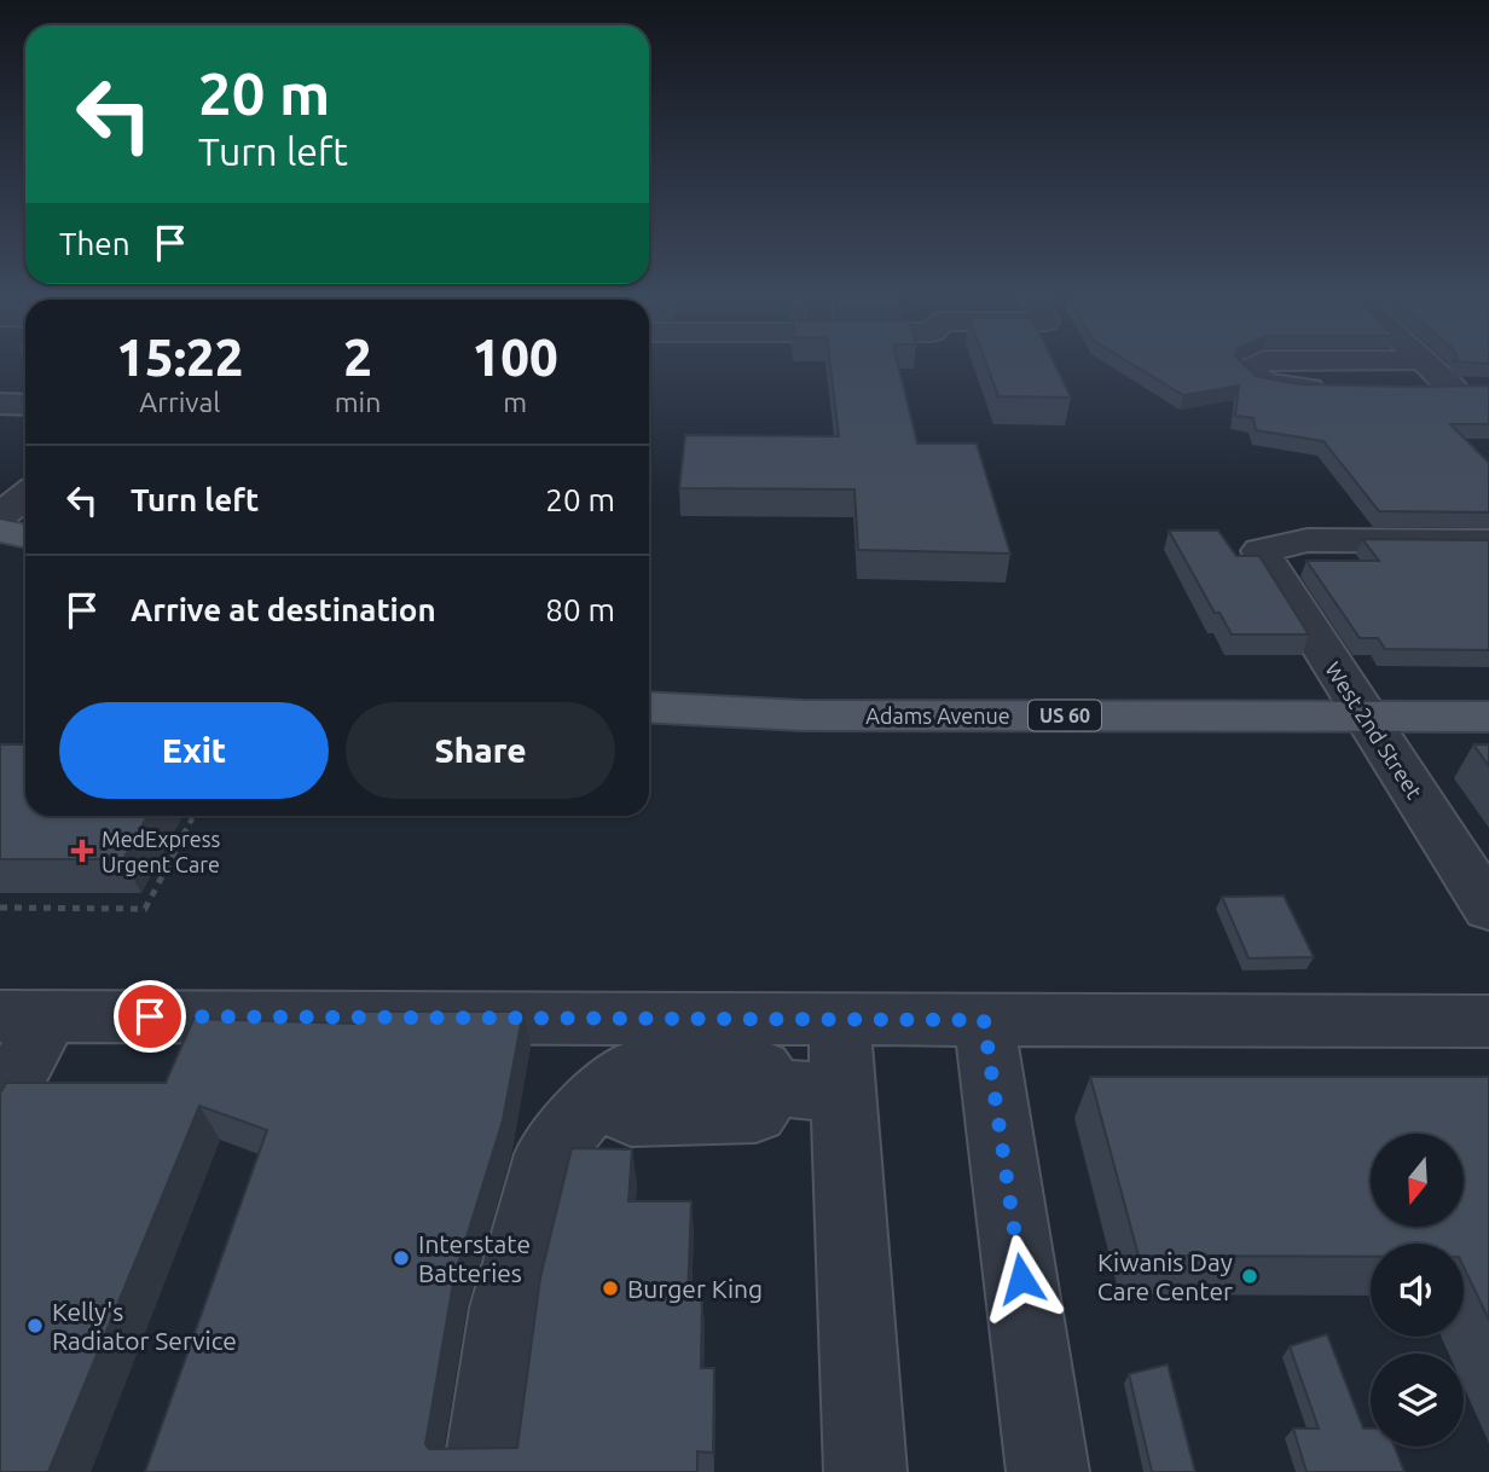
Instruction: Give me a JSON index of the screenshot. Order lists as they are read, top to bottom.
{
  "streets": {
    "main road": ["Adams Avenue", "US 60"],
    "street": ["West 2nd Street"]
  },
  "crossings": [
    ["Adams Avenue", "West 2nd Street"]
  ],
  "places": {
    "health": ["MedExpress Urgent Care"],
    "other": [
      "Interstate Batteries",
      "Kiwanis Day Care Center",
      "Burger King",
      "Kelly's Radiator Service"
    ]
  },
  "north": "bottom",
  "page": {
    "turn": ["20 m", "Turn left"],
    "then": "Then",
    "eta": [
      "15:22",
      "Arrival",
      "2",
      "min",
      "100",
      "m"
    ],
    "list": [
      {
        "name": "Turn left",
        "value": "20 m"
      },
      {
        "name": "Arrive at destination",
        "value": "80 m"
      }
    ],
    "buttons": ["Exit", "Share"]
  }
}
